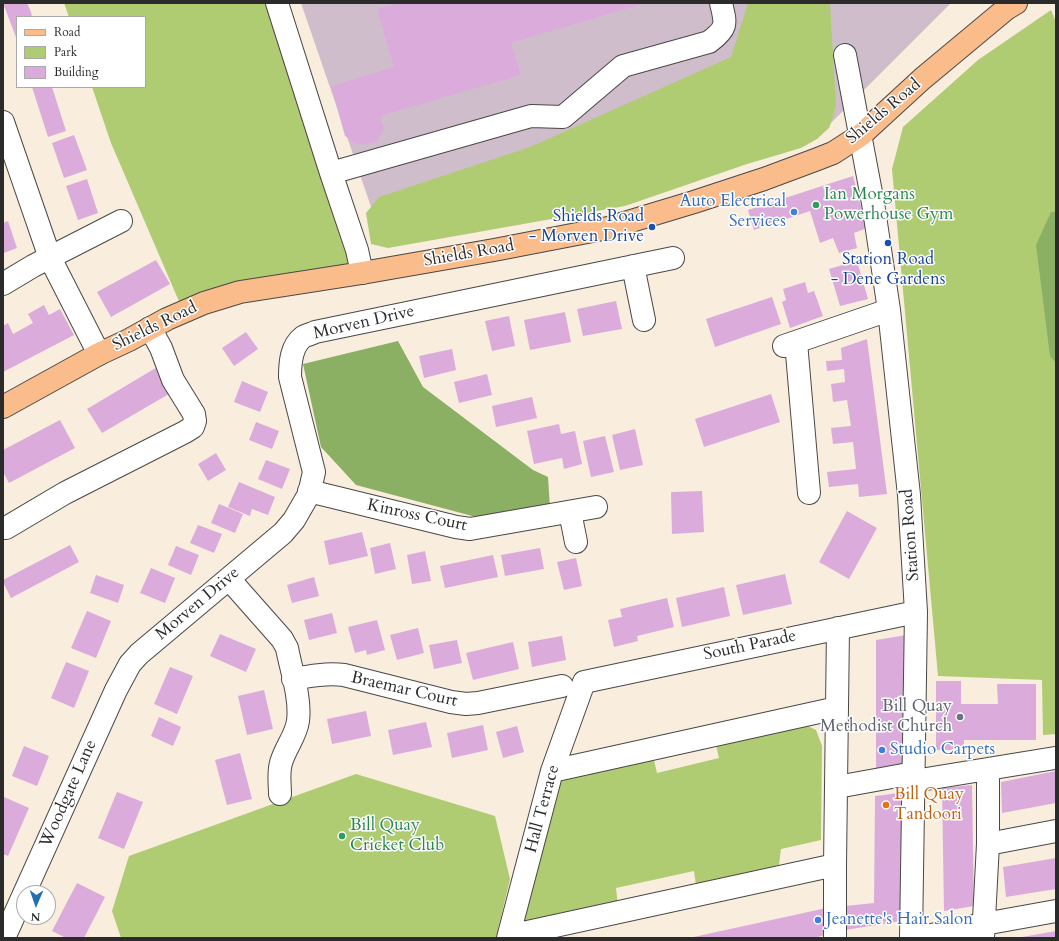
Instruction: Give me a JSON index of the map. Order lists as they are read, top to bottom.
{
  "streets": {
    "main road": ["Shields Road"],
    "street": [
      "Morven Drive",
      "Kinross Court",
      "Station Road",
      "South Parade",
      "Braemar Court",
      "Woodgate Lane",
      "Hall Terrace"
    ]
  },
  "crossings": [
    ["Shields Road", "Station Road"],
    ["Morven Drive", "Kinross Court"],
    ["Morven Drive", "Woodgate Lane"],
    ["Station Road", "South Parade"],
    ["South Parade", "Hall Terrace"]
  ],
  "places": [
    "Ian Morgans Powerhouse Gym",
    "Auto Electrical Services",
    "Shields Road - Morven Drive",
    "Station Road - Dene Gardens",
    "Bill Quay Methodist Church",
    "Studio Carpets",
    "Bill Quay Tandoori",
    "Bill Quay Cricket Club",
    "Jeanette's Hair Salon"
  ],
  "legend": ["Road", "Park", "Building"],
  "north": "bottom"
}
